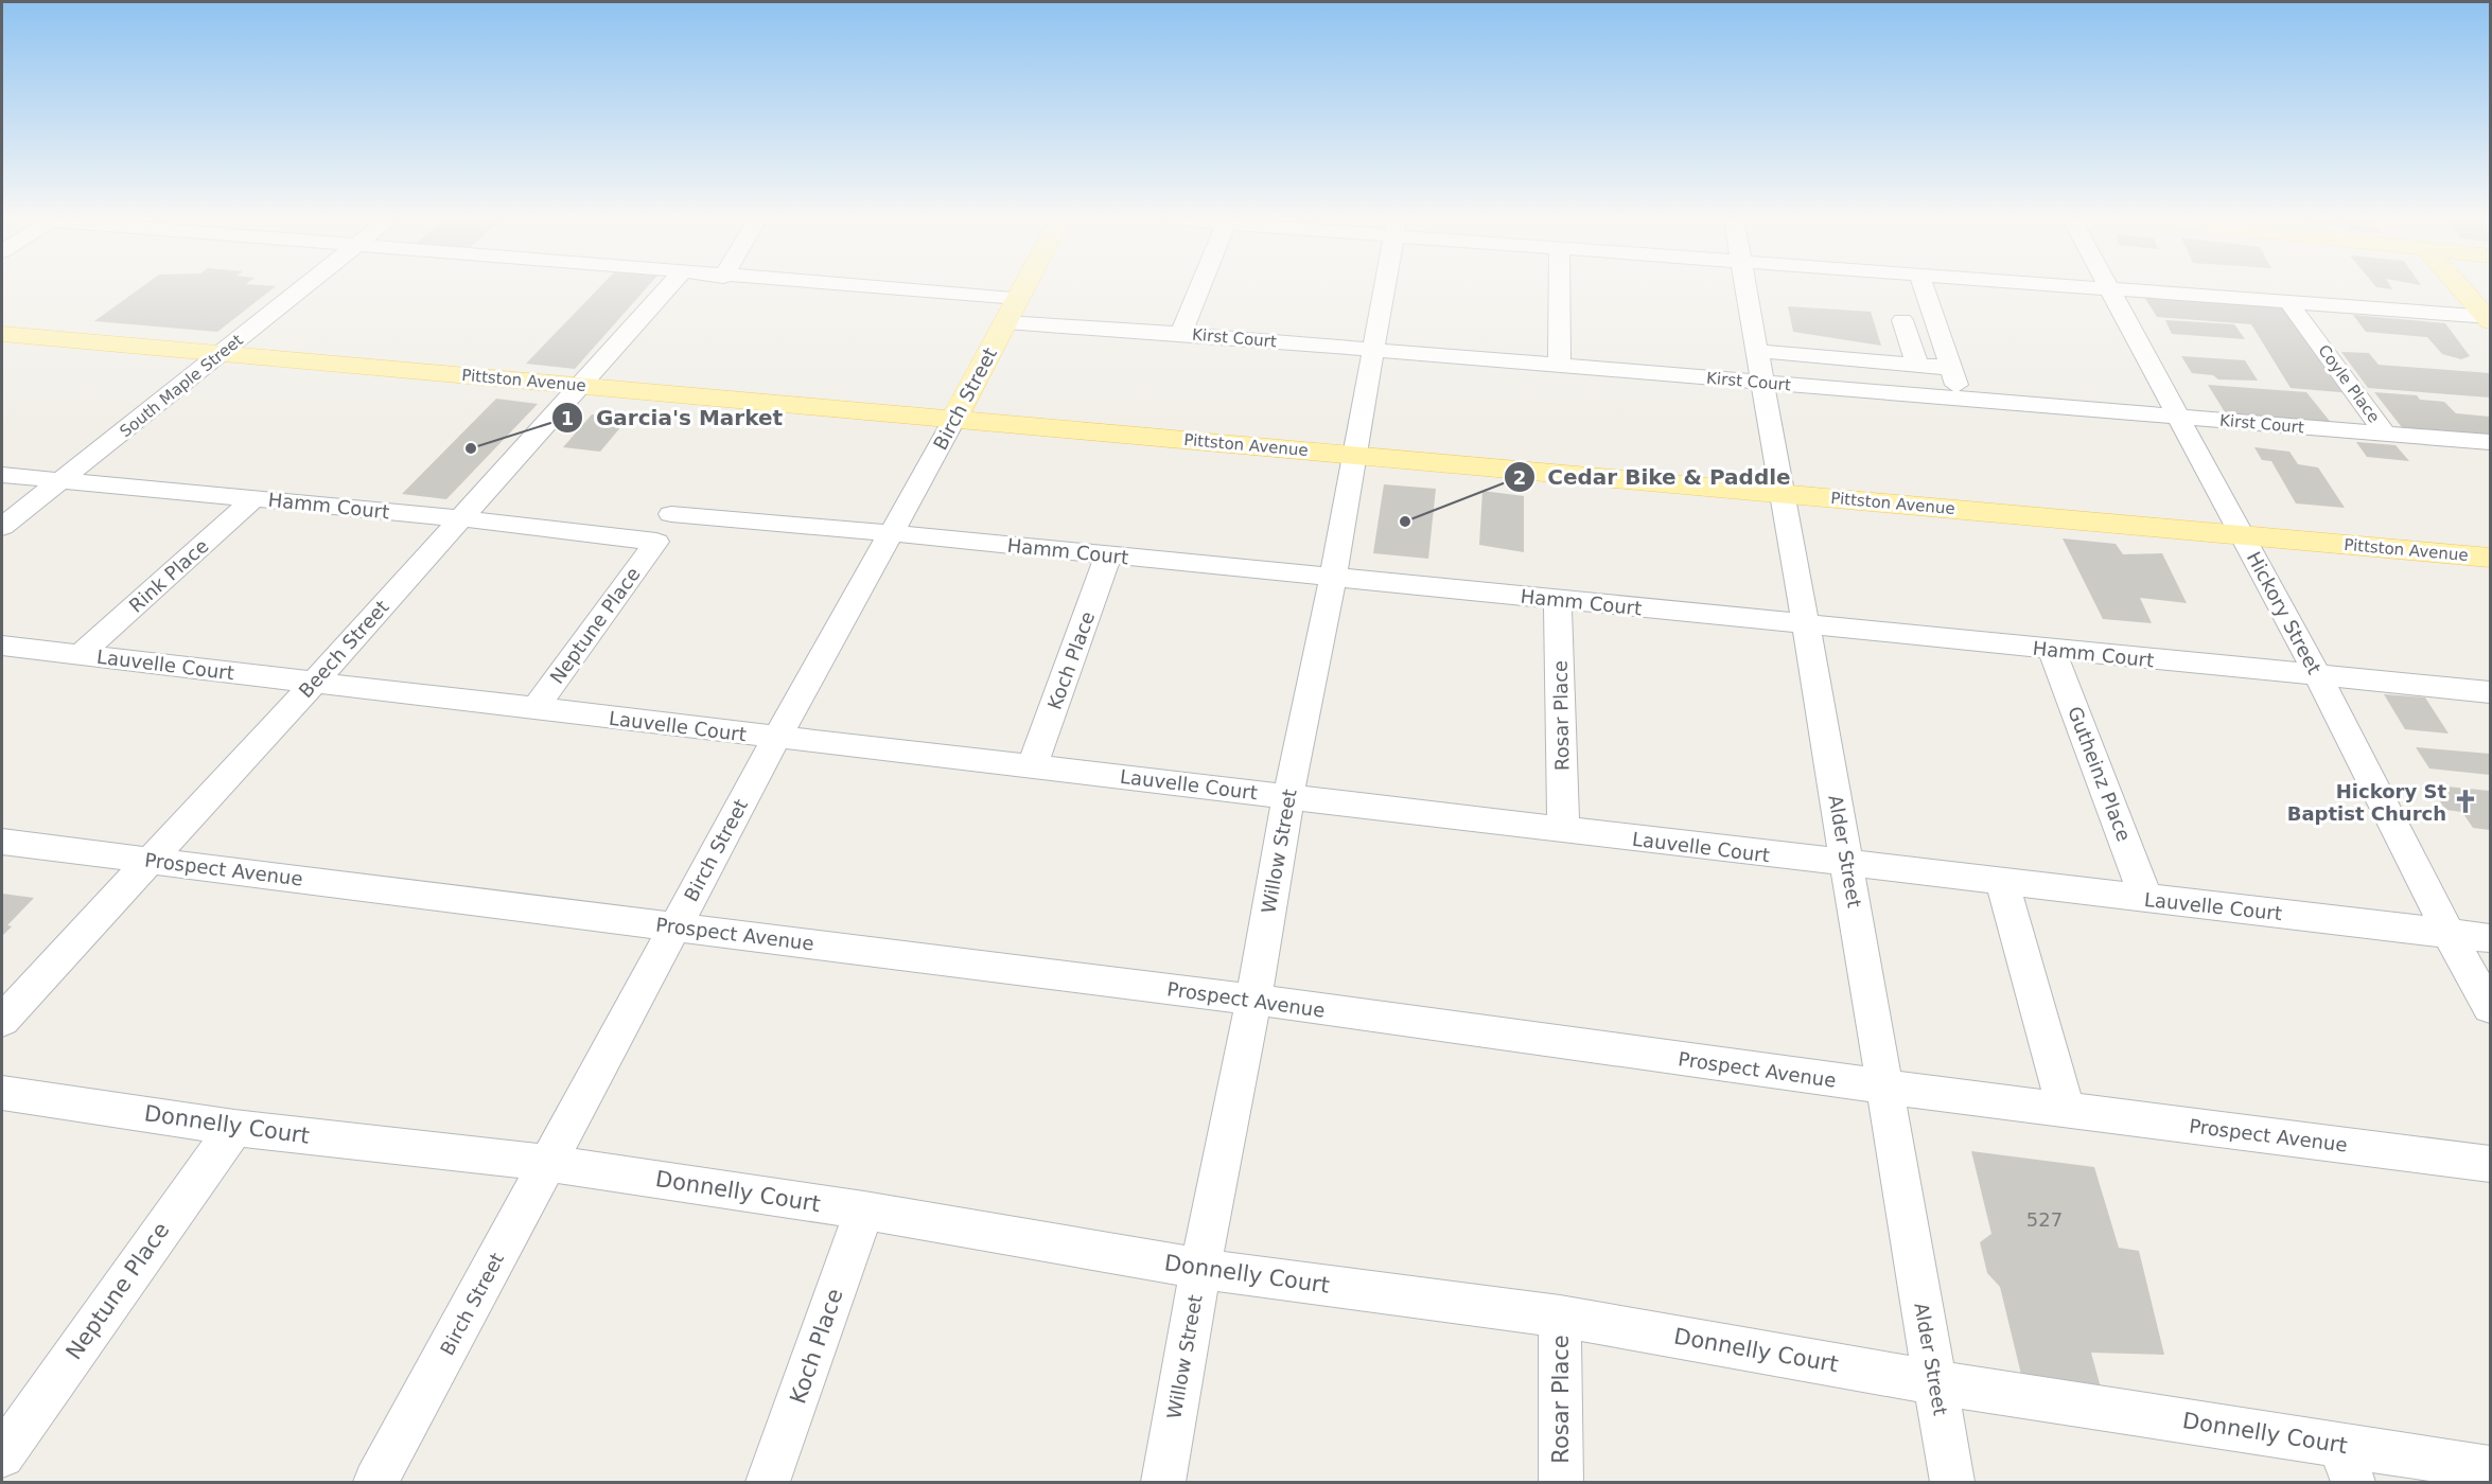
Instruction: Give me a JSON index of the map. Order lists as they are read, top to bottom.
{
  "streets": {
    "main road": ["Pittston Avenue", "Birch Street"],
    "street": [
      "Kirst Court",
      "Coyle Place",
      "South Maple Street",
      "Hamm Court",
      "Rink Place",
      "Hickory Street",
      "Neptune Place",
      "Beech Street",
      "Koch Place",
      "Lauvelle Court",
      "Rosar Place",
      "Gutheinz Place",
      "Willow Street",
      "Alder Street",
      "Prospect Avenue",
      "Donnelly Court"
    ]
  },
  "crossings": [
    ["Kirst Court", "Coyle Place"],
    ["Kirst Court", "Birch Street"],
    ["Kirst Court", "Hickory Street"],
    ["Kirst Court", "Willow Street"],
    ["Kirst Court", "Alder Street"],
    ["Pittston Avenue", "South Maple Street"],
    ["Pittston Avenue", "Birch Street"],
    ["Pittston Avenue", "Hickory Street"],
    ["Pittston Avenue", "Beech Street"],
    ["Pittston Avenue", "Willow Street"],
    ["Pittston Avenue", "Alder Street"],
    ["South Maple Street", "Hamm Court"],
    ["Birch Street", "Hamm Court"],
    ["Birch Street", "Lauvelle Court"],
    ["Birch Street", "Prospect Avenue"],
    ["Birch Street", "Donnelly Court"],
    ["Hamm Court", "Rink Place"],
    ["Hamm Court", "Hickory Street"],
    ["Hamm Court", "Neptune Place"],
    ["Hamm Court", "Beech Street"],
    ["Hamm Court", "Koch Place"],
    ["Hamm Court", "Rosar Place"],
    ["Hamm Court", "Gutheinz Place"],
    ["Hamm Court", "Willow Street"],
    ["Hamm Court", "Alder Street"],
    ["Rink Place", "Lauvelle Court"],
    ["Hickory Street", "Lauvelle Court"],
    ["Neptune Place", "Lauvelle Court"],
    ["Neptune Place", "Donnelly Court"],
    ["Beech Street", "Lauvelle Court"],
    ["Beech Street", "Prospect Avenue"],
    ["Koch Place", "Lauvelle Court"],
    ["Koch Place", "Donnelly Court"],
    ["Lauvelle Court", "Rosar Place"],
    ["Lauvelle Court", "Gutheinz Place"],
    ["Lauvelle Court", "Willow Street"],
    ["Lauvelle Court", "Alder Street"],
    ["Rosar Place", "Donnelly Court"],
    ["Willow Street", "Prospect Avenue"],
    ["Willow Street", "Donnelly Court"],
    ["Alder Street", "Prospect Avenue"],
    ["Alder Street", "Donnelly Court"]
  ],
  "places": {
    "other": ["Garcia's Market", "Cedar Bike & Paddle"],
    "church": ["Hickory St Baptist Church"]
  },
  "house_numbers": ["527"]
}
